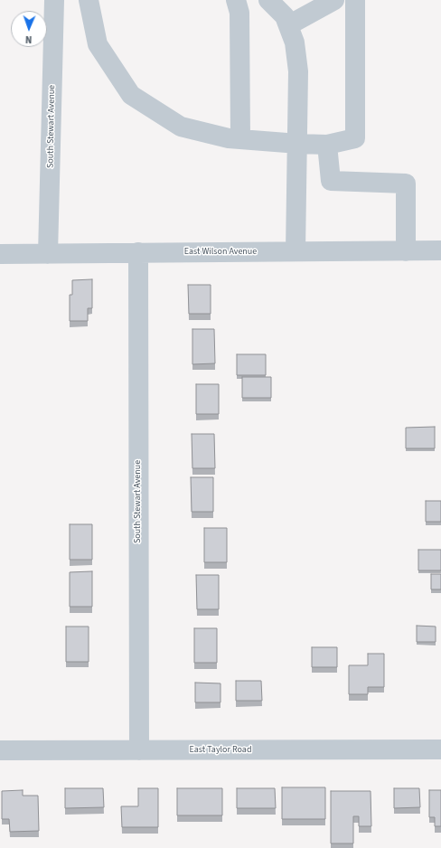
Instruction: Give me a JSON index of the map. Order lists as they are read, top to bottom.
{
  "streets": {
    "street": ["South Stewart Avenue", "East Wilson Avenue", "East Taylor Road"]
  },
  "crossings": [
    ["South Stewart Avenue", "East Wilson Avenue"],
    ["South Stewart Avenue", "East Taylor Road"]
  ],
  "north": "bottom"
}
